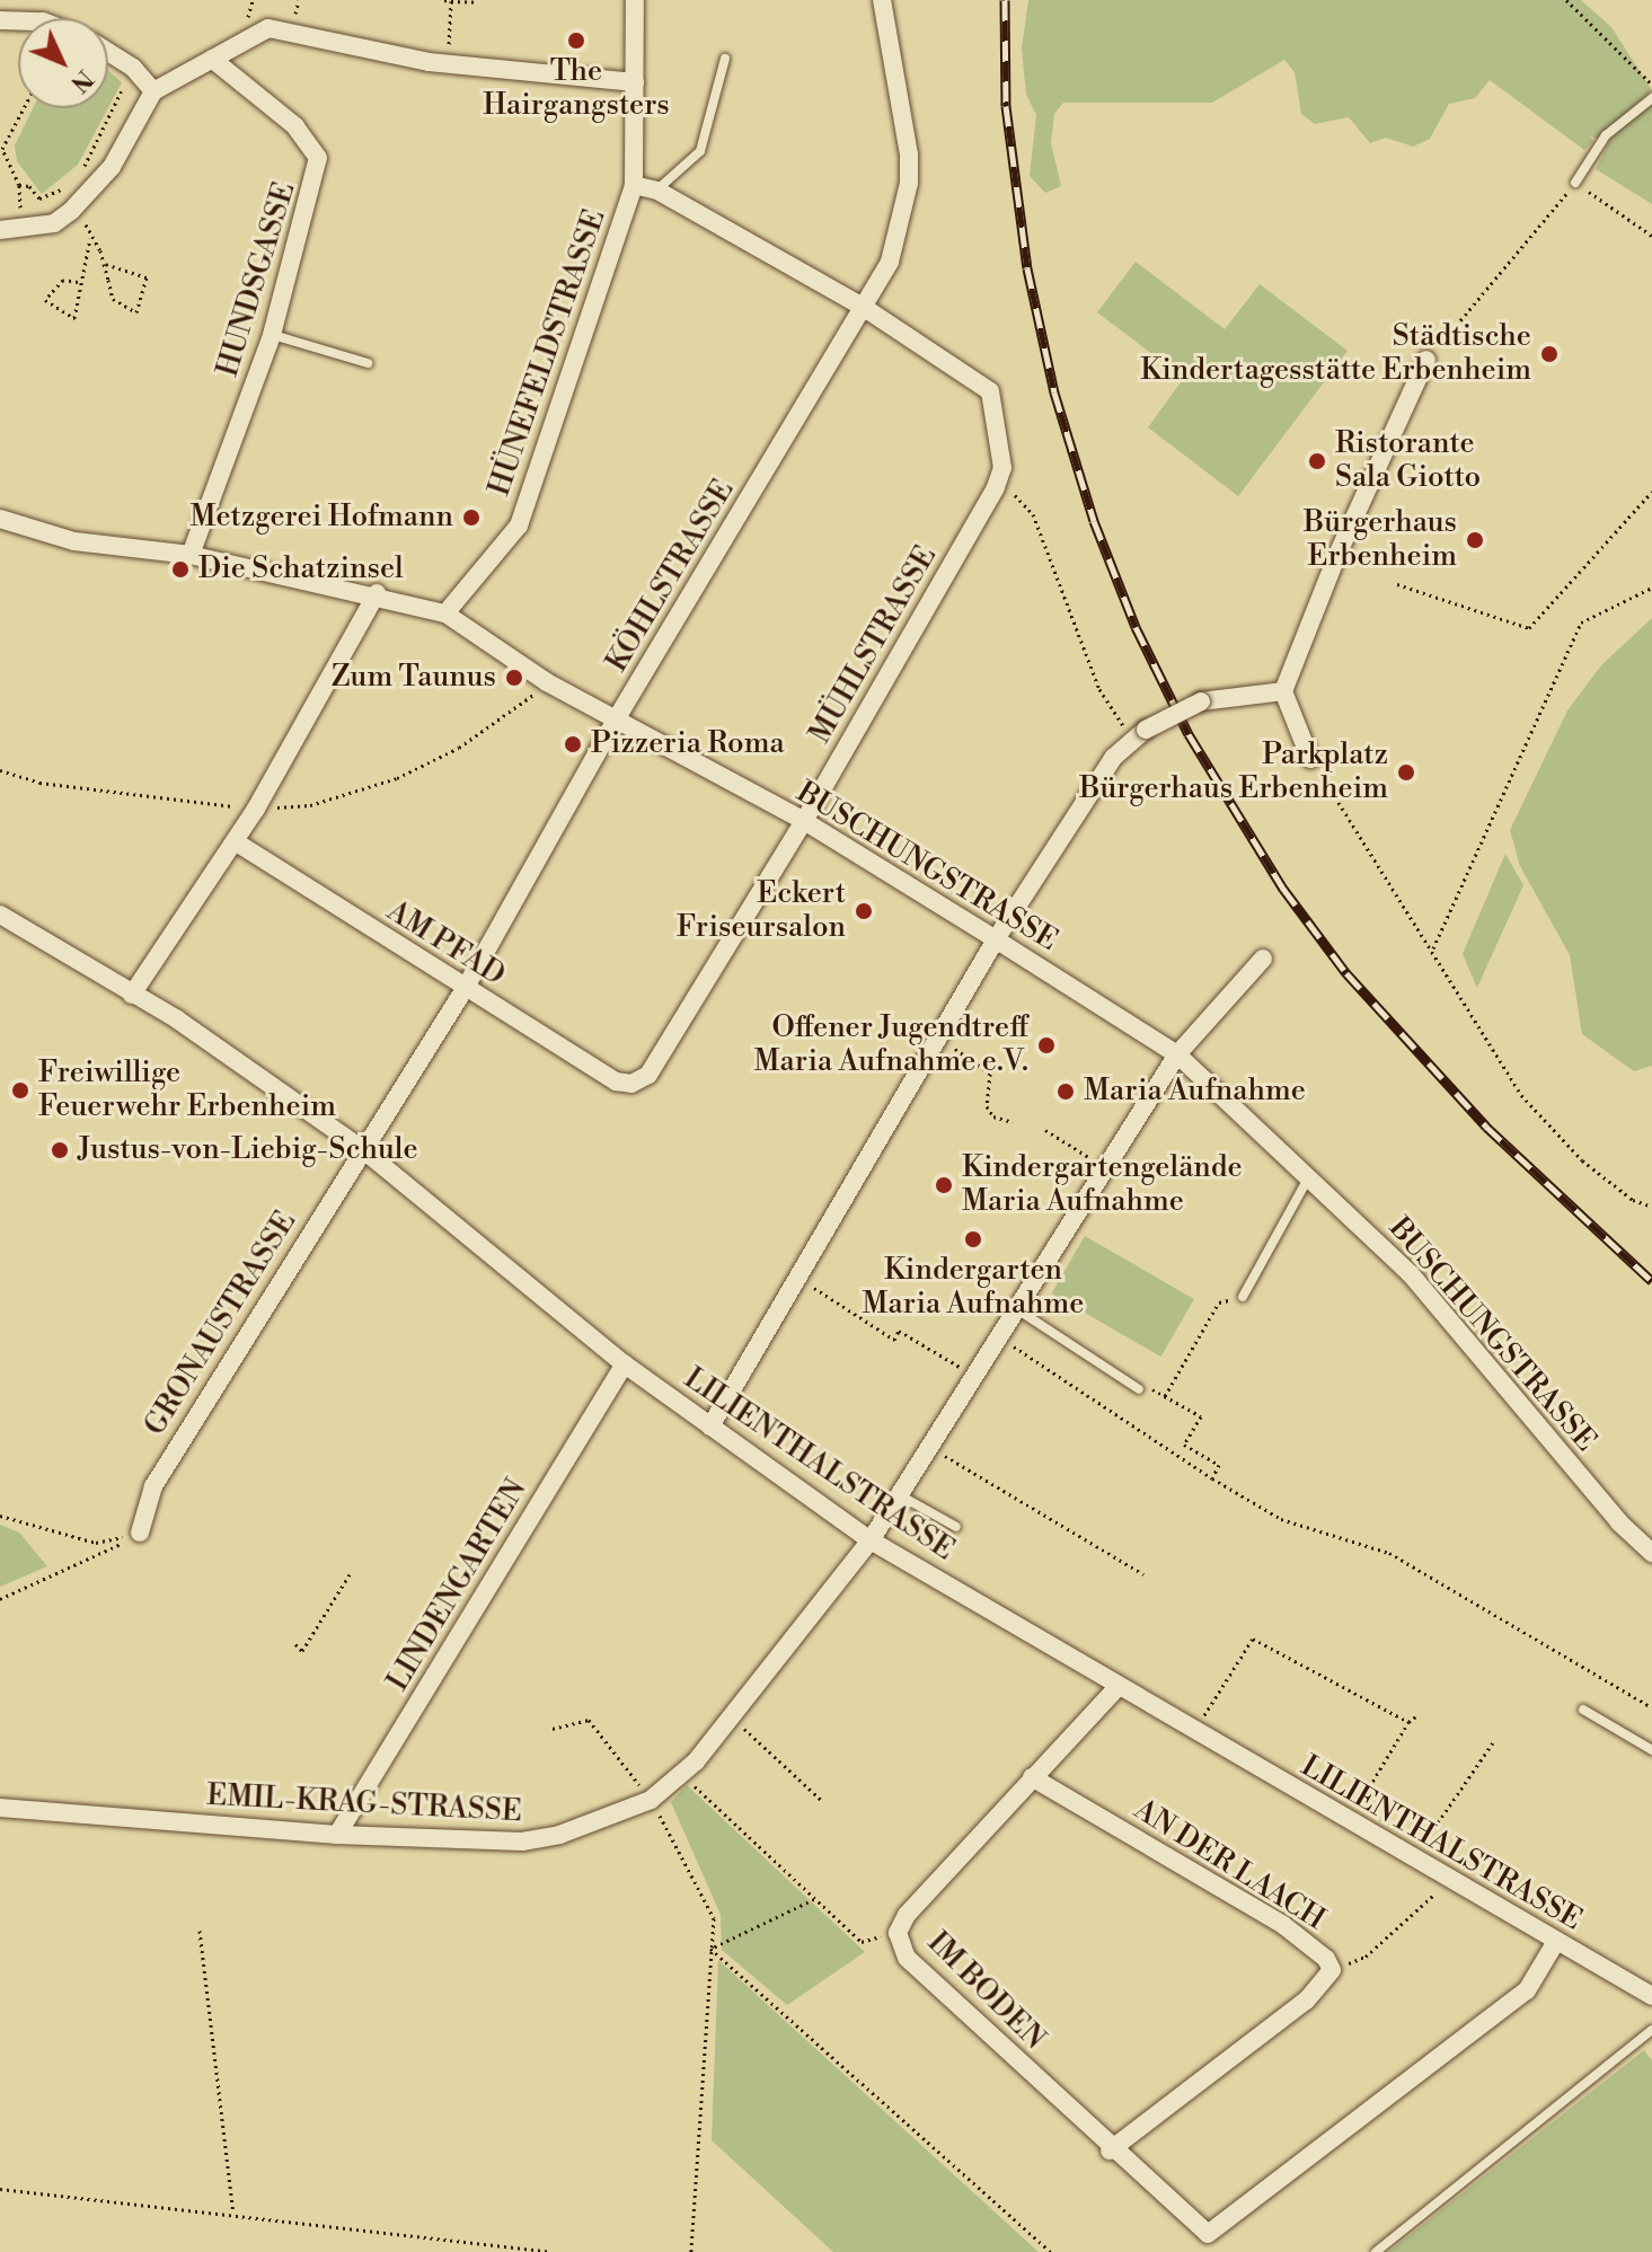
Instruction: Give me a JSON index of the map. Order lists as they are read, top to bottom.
{
  "streets": {
    "street": [
      "HUNDSGASSE",
      "HÜNEFELDSTRASSE",
      "KÖHLSTRASSE",
      "MÜHLSTRASSE",
      "BUSCHUNGSTRASSE",
      "AM PFAD",
      "GRONAUSTRASSE",
      "LILIENTHALSTRASSE",
      "LINDENGARTEN",
      "EMIL-KRAG-STRASSE",
      "AN DER LAACH",
      "IM BODEN"
    ]
  },
  "crossings": [
    ["HUNDSGASSE", "BUSCHUNGSTRASSE"],
    ["HÜNEFELDSTRASSE", "MÜHLSTRASSE"],
    ["HÜNEFELDSTRASSE", "BUSCHUNGSTRASSE"],
    ["KÖHLSTRASSE", "MÜHLSTRASSE"],
    ["KÖHLSTRASSE", "BUSCHUNGSTRASSE"],
    ["KÖHLSTRASSE", "AM PFAD"],
    ["KÖHLSTRASSE", "GRONAUSTRASSE"],
    ["KÖHLSTRASSE", "LILIENTHALSTRASSE"],
    ["MÜHLSTRASSE", "BUSCHUNGSTRASSE"],
    ["MÜHLSTRASSE", "AM PFAD"],
    ["BUSCHUNGSTRASSE", "EMIL-KRAG-STRASSE"],
    ["GRONAUSTRASSE", "LILIENTHALSTRASSE"],
    ["LILIENTHALSTRASSE", "LINDENGARTEN"],
    ["LILIENTHALSTRASSE", "EMIL-KRAG-STRASSE"],
    ["LILIENTHALSTRASSE", "IM BODEN"],
    ["LINDENGARTEN", "EMIL-KRAG-STRASSE"],
    ["AN DER LAACH", "IM BODEN"]
  ],
  "places": [
    "The Hairgangsters",
    "Städtische Kindertagesstätte Erbenheim",
    "Ristorante Sala Giotto",
    "Metzgerei Hofmann",
    "Bürgerhaus Erbenheim",
    "Die Schatzinsel",
    "Zum Taunus",
    "Pizzeria Roma",
    "Parkplatz Bürgerhaus Erbenheim",
    "Eckert Friseursalon",
    "Offener Jugendtreff Maria Aufnahme e.V.",
    "Freiwillige Feuerwehr Erbenheim",
    "Maria Aufnahme",
    "Justus-von-Liebig-Schule",
    "Kindergartengelände Maria Aufnahme",
    "Kindergarten Maria Aufnahme"
  ],
  "north": "bottom right"
}
